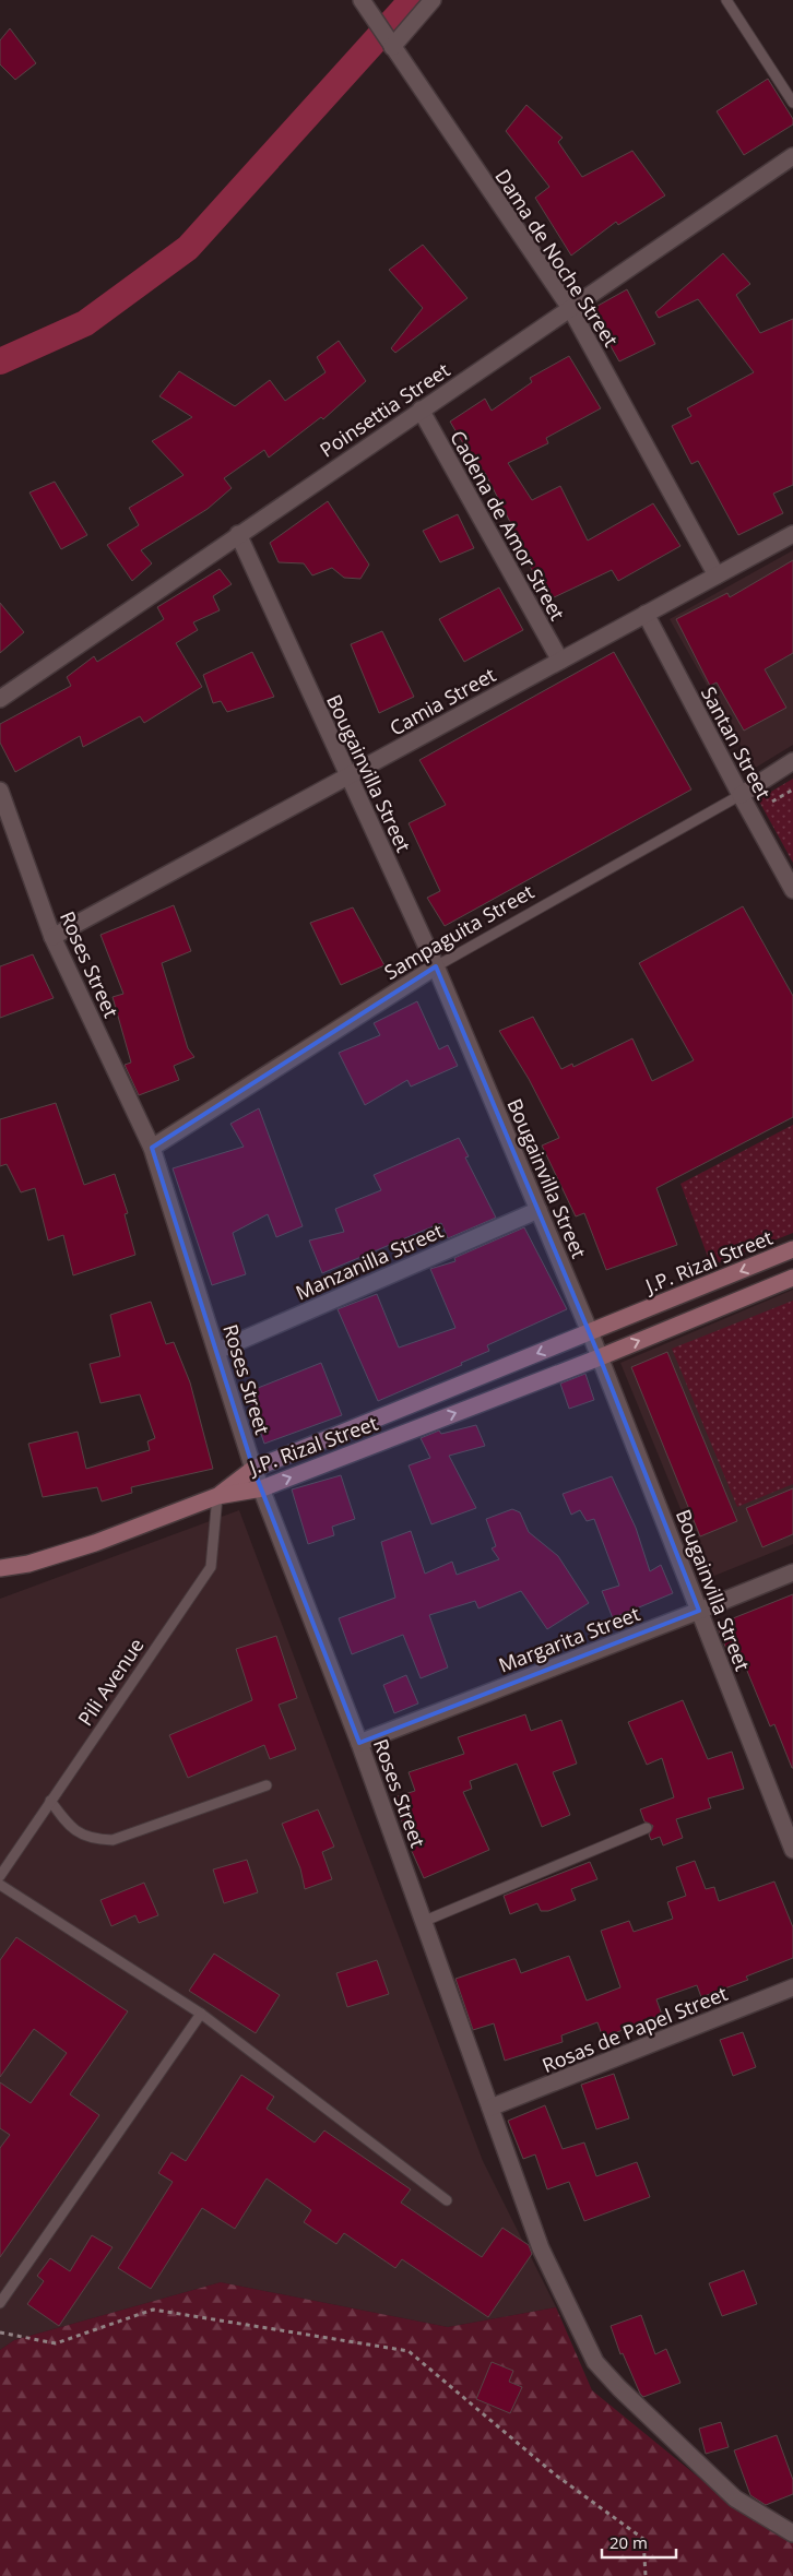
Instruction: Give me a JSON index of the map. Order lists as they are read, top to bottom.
{
  "streets": {
    "main road": ["J.P. Rizal Street"],
    "street": [
      "Dama de Noche Street",
      "Poinsettia Street",
      "Cadena de Amor Street",
      "Camia Street",
      "Santan Street",
      "Bougainvilla Street",
      "Sampaguita Street",
      "Roses Street",
      "Manzanilla Street",
      "Margarita Street",
      "Rosas de Papel Street"
    ],
    "lane": ["Pili Avenue"]
  },
  "crossings": [
    ["Dama de Noche Street", "Poinsettia Street"],
    ["Dama de Noche Street", "Camia Street"],
    ["Poinsettia Street", "Cadena de Amor Street"],
    ["Poinsettia Street", "Bougainvilla Street"],
    ["Cadena de Amor Street", "Camia Street"],
    ["Camia Street", "Santan Street"],
    ["Camia Street", "Bougainvilla Street"],
    ["Camia Street", "Roses Street"],
    ["Santan Street", "Sampaguita Street"],
    ["Bougainvilla Street", "Sampaguita Street"],
    ["Bougainvilla Street", "Manzanilla Street"],
    ["Bougainvilla Street", "J.P. Rizal Street"],
    ["Bougainvilla Street", "Margarita Street"],
    ["Sampaguita Street", "Roses Street"],
    ["Roses Street", "Manzanilla Street"],
    ["Roses Street", "J.P. Rizal Street"],
    ["Roses Street", "Margarita Street"],
    ["Roses Street", "Rosas de Papel Street"],
    ["J.P. Rizal Street", "Pili Avenue"]
  ],
  "scale_bar": "20 m"
}
